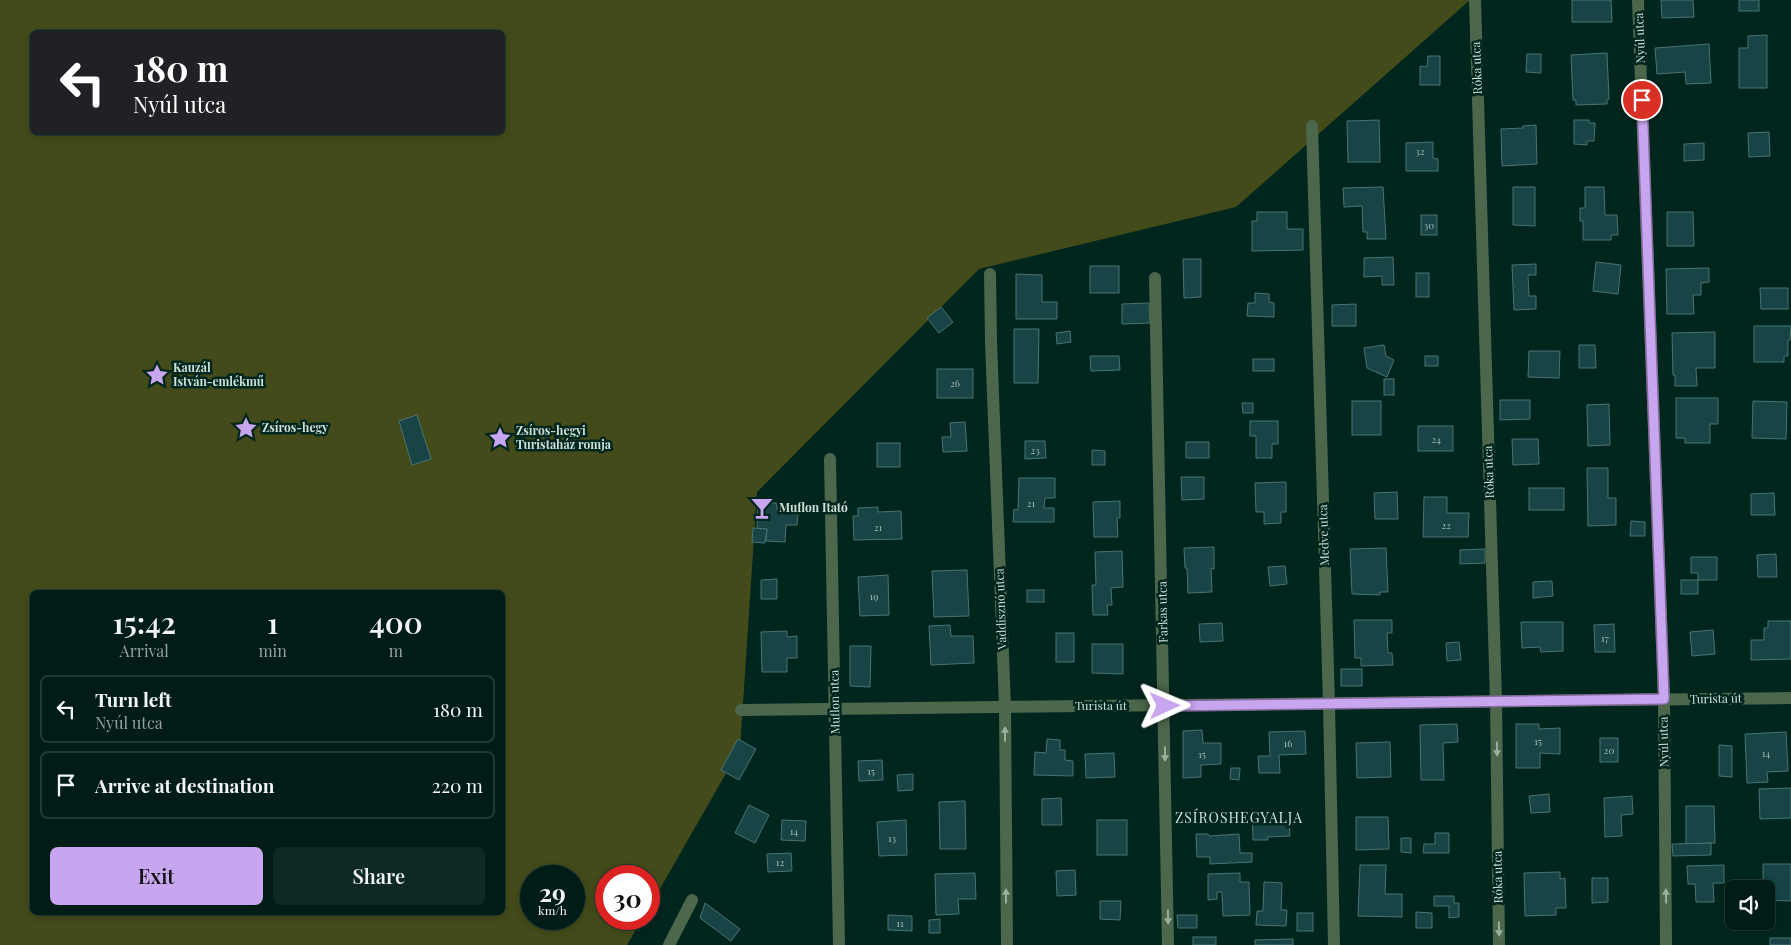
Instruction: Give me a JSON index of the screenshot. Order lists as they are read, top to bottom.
{
  "streets": {
    "street": [
      "Nyúl utca",
      "Róka utca",
      "Medve utca",
      "Vaddisznó utca",
      "Farkas utca",
      "Turista út",
      "Muflon utca"
    ]
  },
  "crossings": [
    ["Nyúl utca", "Turista út"],
    ["Róka utca", "Turista út"],
    ["Medve utca", "Turista út"],
    ["Vaddisznó utca", "Turista út"],
    ["Farkas utca", "Turista út"],
    ["Turista út", "Muflon utca"]
  ],
  "one_way": ["Vaddisznó utca", "Farkas utca"],
  "districts": ["ZSÍROSHEGYALJA"],
  "places": {
    "place": ["Kauzál István-emlékmű", "Zsíros-hegy", "Zsíros-hegyi Turistaház romja"],
    "bar": ["Muflon Itató"]
  },
  "house_numbers": [
    "32",
    "30",
    "26",
    "24",
    "23",
    "21",
    "22",
    "21",
    "19",
    "17",
    "15",
    "16",
    "20",
    "14",
    "15",
    "15",
    "14",
    "13",
    "12",
    "11"
  ],
  "page": {
    "turn": ["180 m", "Nyúl utca"],
    "eta": [
      "15:42",
      "Arrival",
      "1",
      "min",
      "400",
      "m"
    ],
    "list": [
      {
        "name": "Turn left",
        "note": "Nyúl utca",
        "value": "180 m"
      },
      {
        "name": "Arrive at destination",
        "value": "220 m"
      }
    ],
    "buttons": ["Exit", "Share"],
    "speed": "29 km/h",
    "limit": "30"
  }
}
